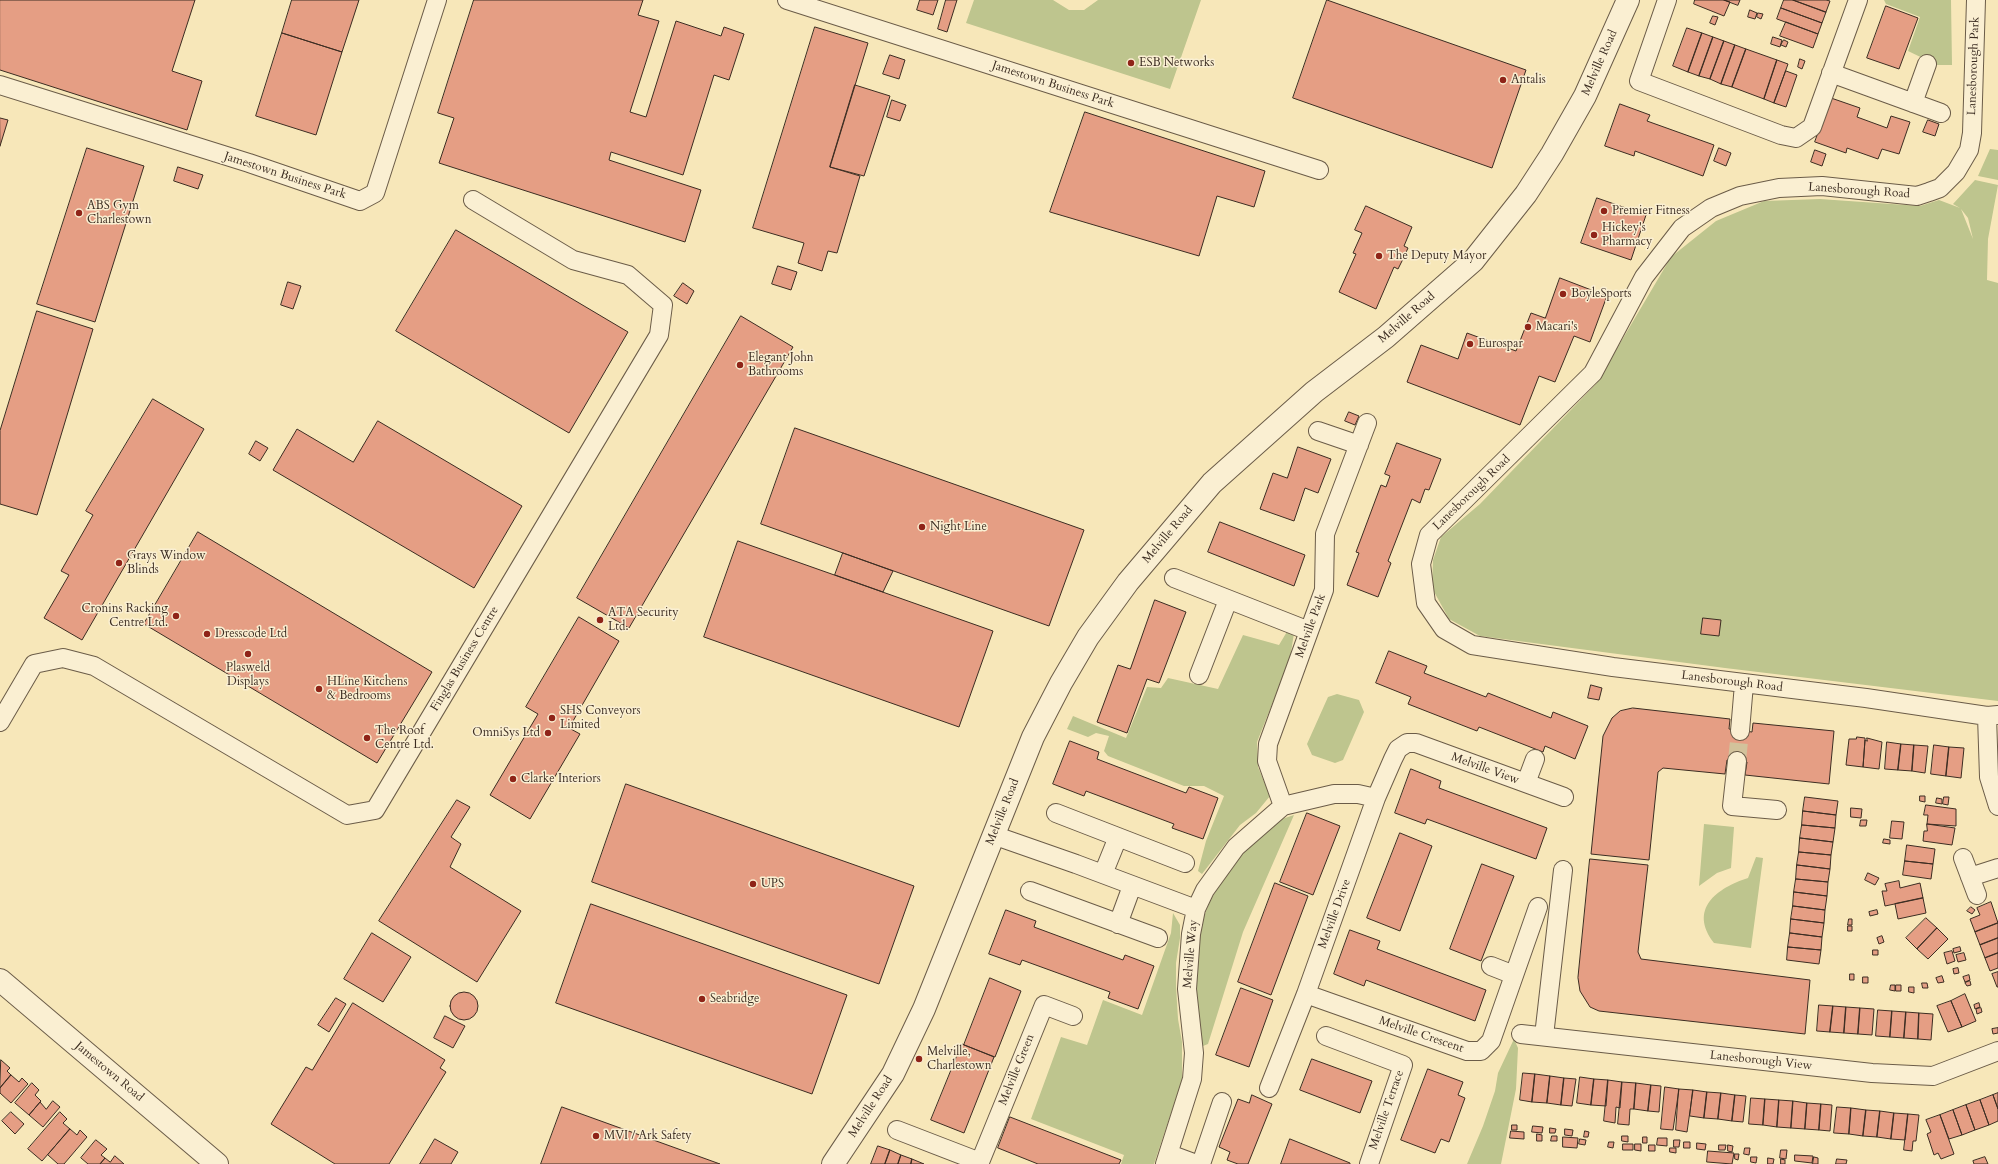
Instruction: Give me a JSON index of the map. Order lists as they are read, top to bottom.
{
  "streets": {
    "street": [
      "Melville Road",
      "Lanesborough Park",
      "Jamestown Business Park",
      "Lanesborough Road",
      "Melville Park",
      "Finglas Business Centre",
      "Melville View",
      "Melville Drive",
      "Melville Way",
      "Melville Crescent",
      "Lanesborough View",
      "Melville Green",
      "Jamestown Road",
      "Melville Terrace"
    ]
  },
  "crossings": [
    ["Lanesborough Park", "Lanesborough Road"],
    ["Melville Park", "Melville Way"],
    ["Melville View", "Melville Drive"],
    ["Melville Drive", "Melville Way"],
    ["Melville Drive", "Melville Crescent"]
  ],
  "places": [
    "ESB Networks",
    "Antalis",
    "Premier Fitness",
    "ABS Gym Charlestown",
    "Hickey's Pharmacy",
    "The Deputy Mayor",
    "BoyleSports",
    "Macari's",
    "Eurospar",
    "Elegant John Bathrooms",
    "Night Line",
    "Grays Window Blinds",
    "Cronins Racking Centre Ltd.",
    "ATA Security Ltd.",
    "Dresscode Ltd",
    "Plasweld Displays",
    "HLine Kitchens & Bedrooms",
    "SHS Conveyors Limited",
    "OmniSys Ltd",
    "The Roof Centre Ltd.",
    "Clarke Interiors",
    "UPS",
    "Seabridge",
    "Melville, Charlestown",
    "MVI / Ark Safety"
  ]
}
